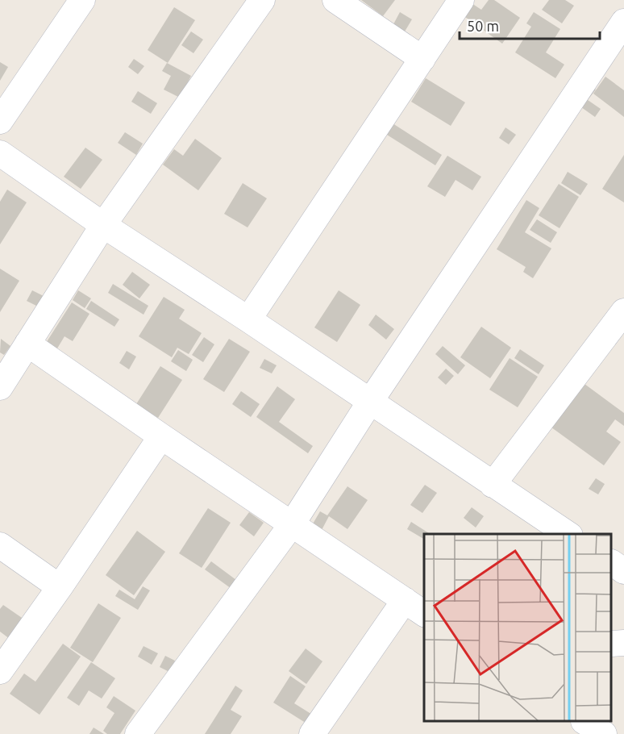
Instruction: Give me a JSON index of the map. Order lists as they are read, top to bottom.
{
  "scale_bar": "50 m"
}
